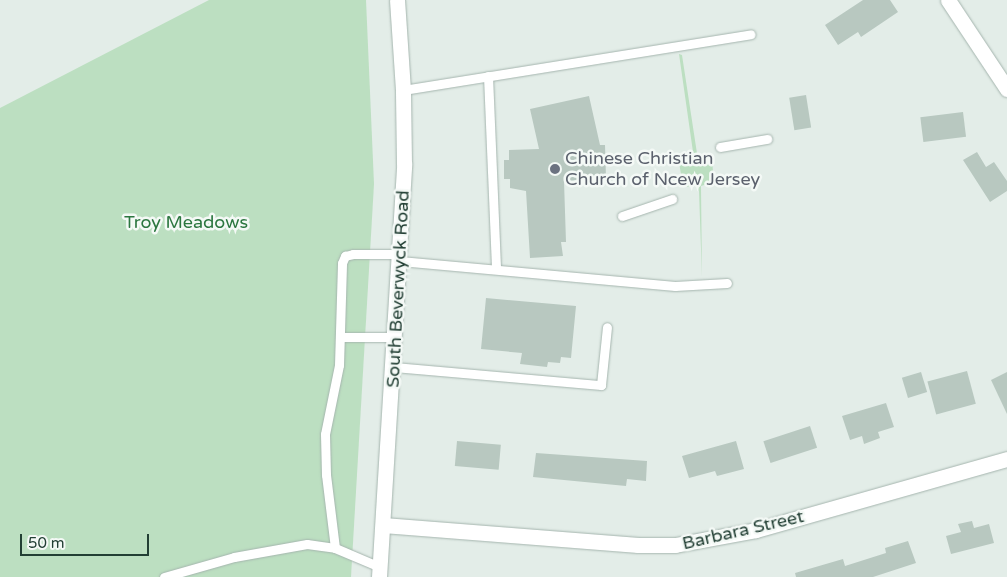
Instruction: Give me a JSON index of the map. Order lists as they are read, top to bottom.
{
  "streets": {
    "street": ["South Beverwyck Road", "Barbara Street"]
  },
  "crossings": [
    ["South Beverwyck Road", "Barbara Street"]
  ],
  "parks": ["Troy Meadows"],
  "places": ["Chinese Christian Church of Ncew Jersey"],
  "scale_bar": "50 m"
}
